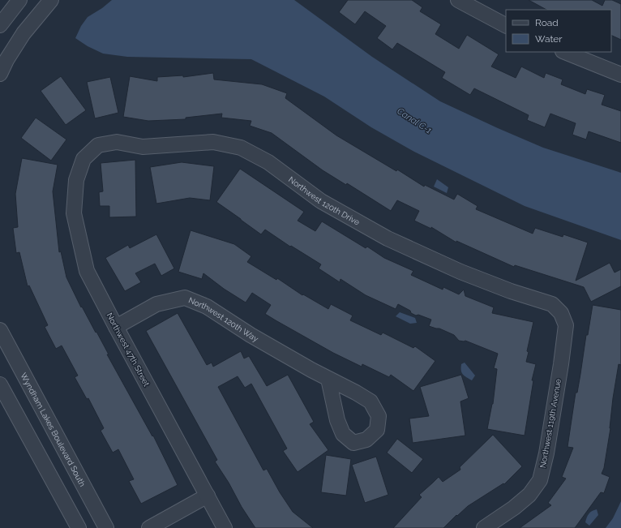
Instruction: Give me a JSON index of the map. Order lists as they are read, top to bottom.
{
  "streets": {
    "street": [
      "Northwest 120th Drive",
      "Northwest 120th Way",
      "Northwest 47th Street",
      "Northwest 119th Avenue",
      "Wyndham Lakes Boulevard South"
    ]
  },
  "crossings": [
    ["Northwest 120th Drive", "Northwest 47th Street"],
    ["Northwest 120th Drive", "Northwest 119th Avenue"],
    ["Northwest 120th Way", "Northwest 47th Street"]
  ],
  "water": ["Canal C-1"],
  "legend": ["Road", "Water"]
}
